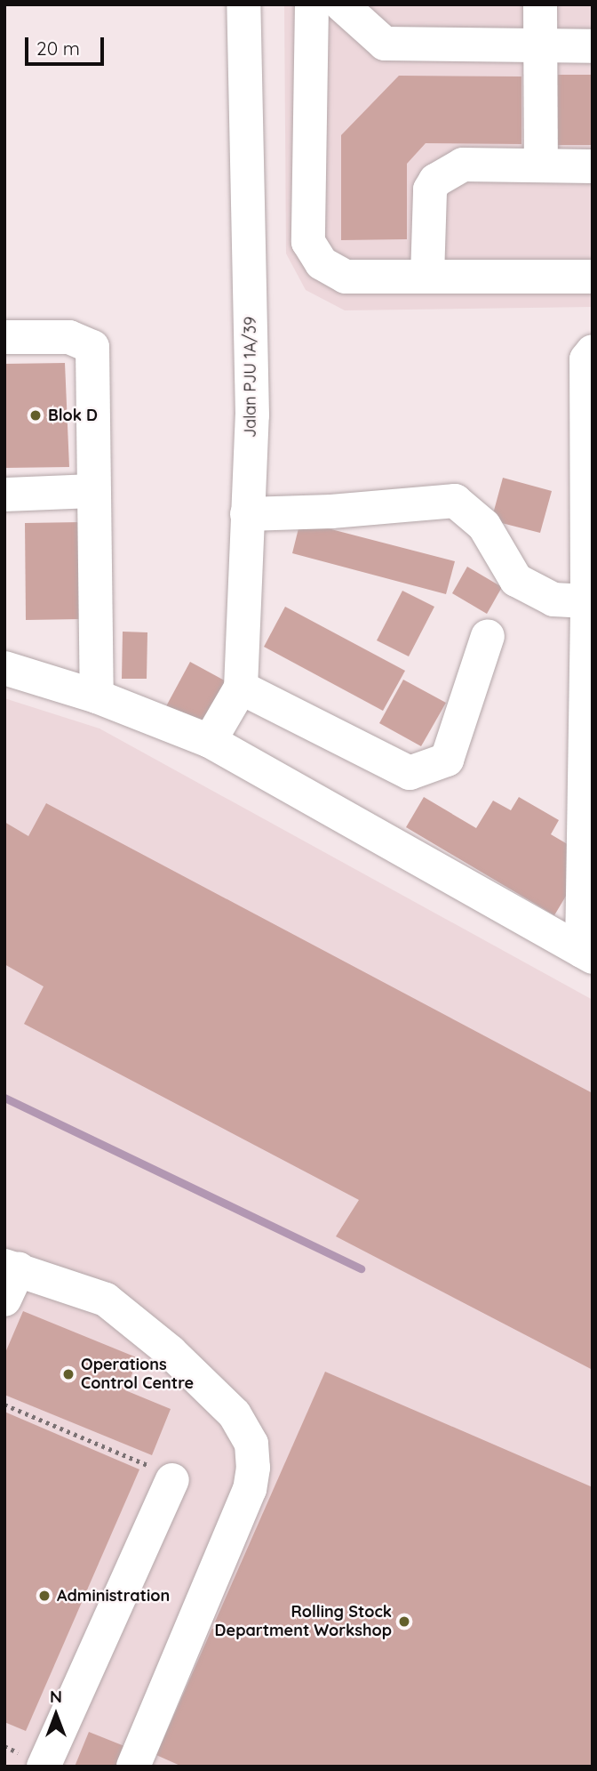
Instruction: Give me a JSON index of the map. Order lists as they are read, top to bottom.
{
  "streets": {
    "street": ["Jalan PJU 1A/39"]
  },
  "places": [
    "Blok D",
    "Operations Control Centre",
    "Administration",
    "Rolling Stock Department Workshop"
  ],
  "scale_bar": "20 m",
  "north": "top"
}
